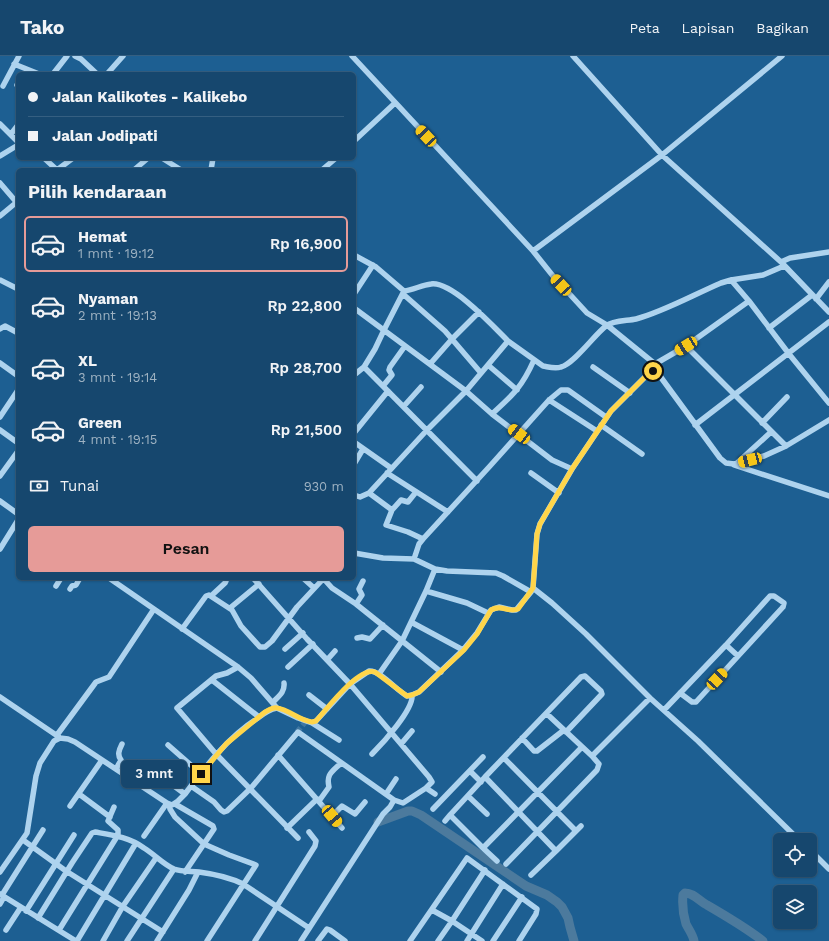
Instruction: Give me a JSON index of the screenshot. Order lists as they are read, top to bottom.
{
  "page": {
    "header": "Tako",
    "nav": ["Peta", "Lapisan", "Bagikan"],
    "banner": ["Jalan Kalikotes - Kalikebo", "Jalan Jodipati"],
    "heading": "Pilih kendaraan",
    "list": [
      {
        "name": "Hemat",
        "note": "1 mnt · 19:12",
        "value": "Rp 16,900"
      },
      {
        "name": "Nyaman",
        "note": "2 mnt · 19:13",
        "value": "Rp 22,800"
      },
      {
        "name": "XL",
        "note": "3 mnt · 19:14",
        "value": "Rp 28,700"
      },
      {
        "name": "Green",
        "note": "4 mnt · 19:15",
        "value": "Rp 21,500"
      }
    ],
    "pay": ["Tunai", "930 m"],
    "buttons": "Pesan",
    "bubble": "3 mnt"
  }
}
